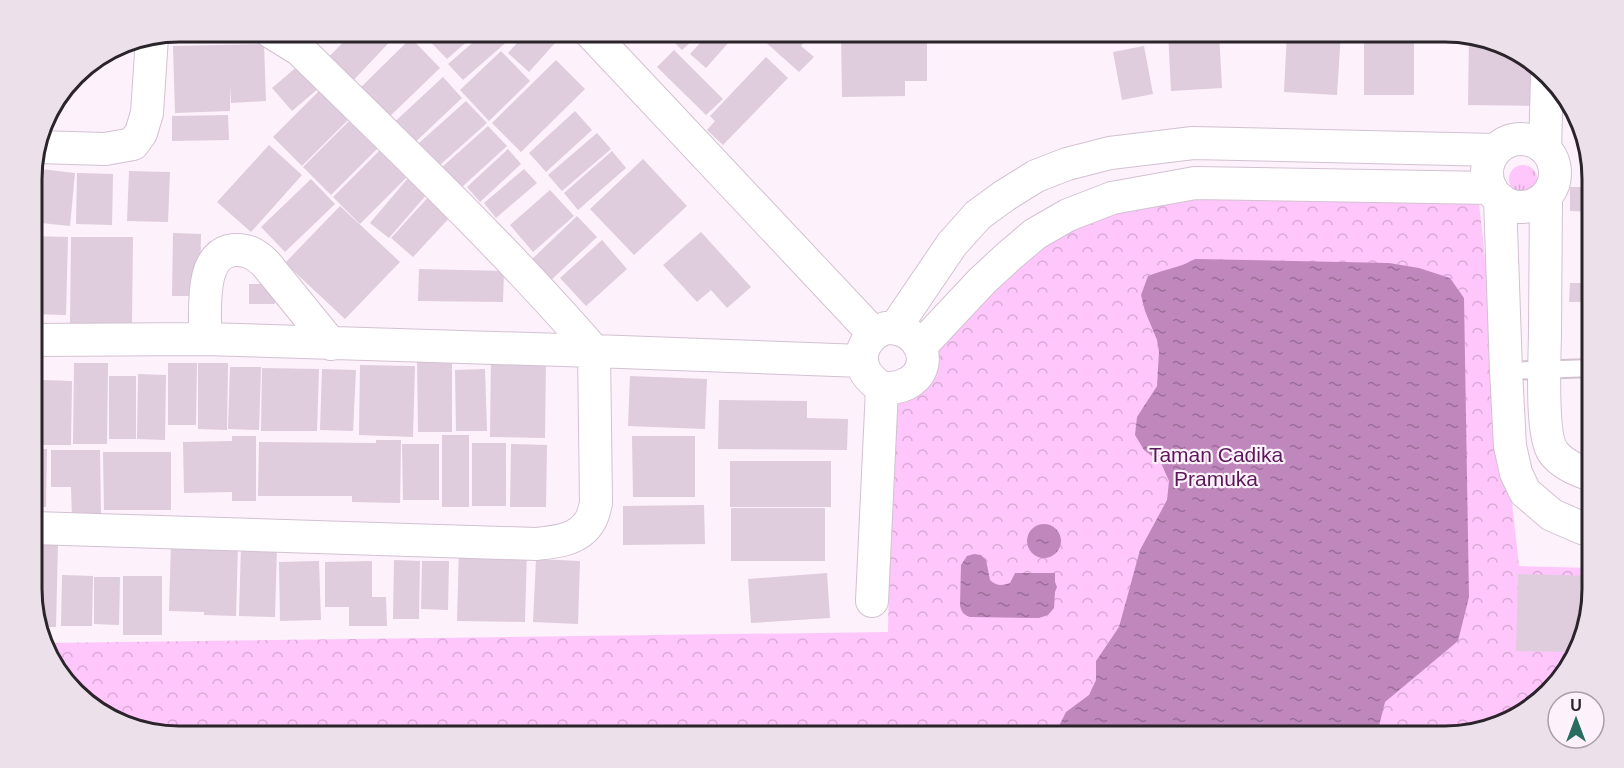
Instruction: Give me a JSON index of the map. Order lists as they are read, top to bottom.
{
  "parks": ["Taman Cadika Pramuka"],
  "north": "top"
}
